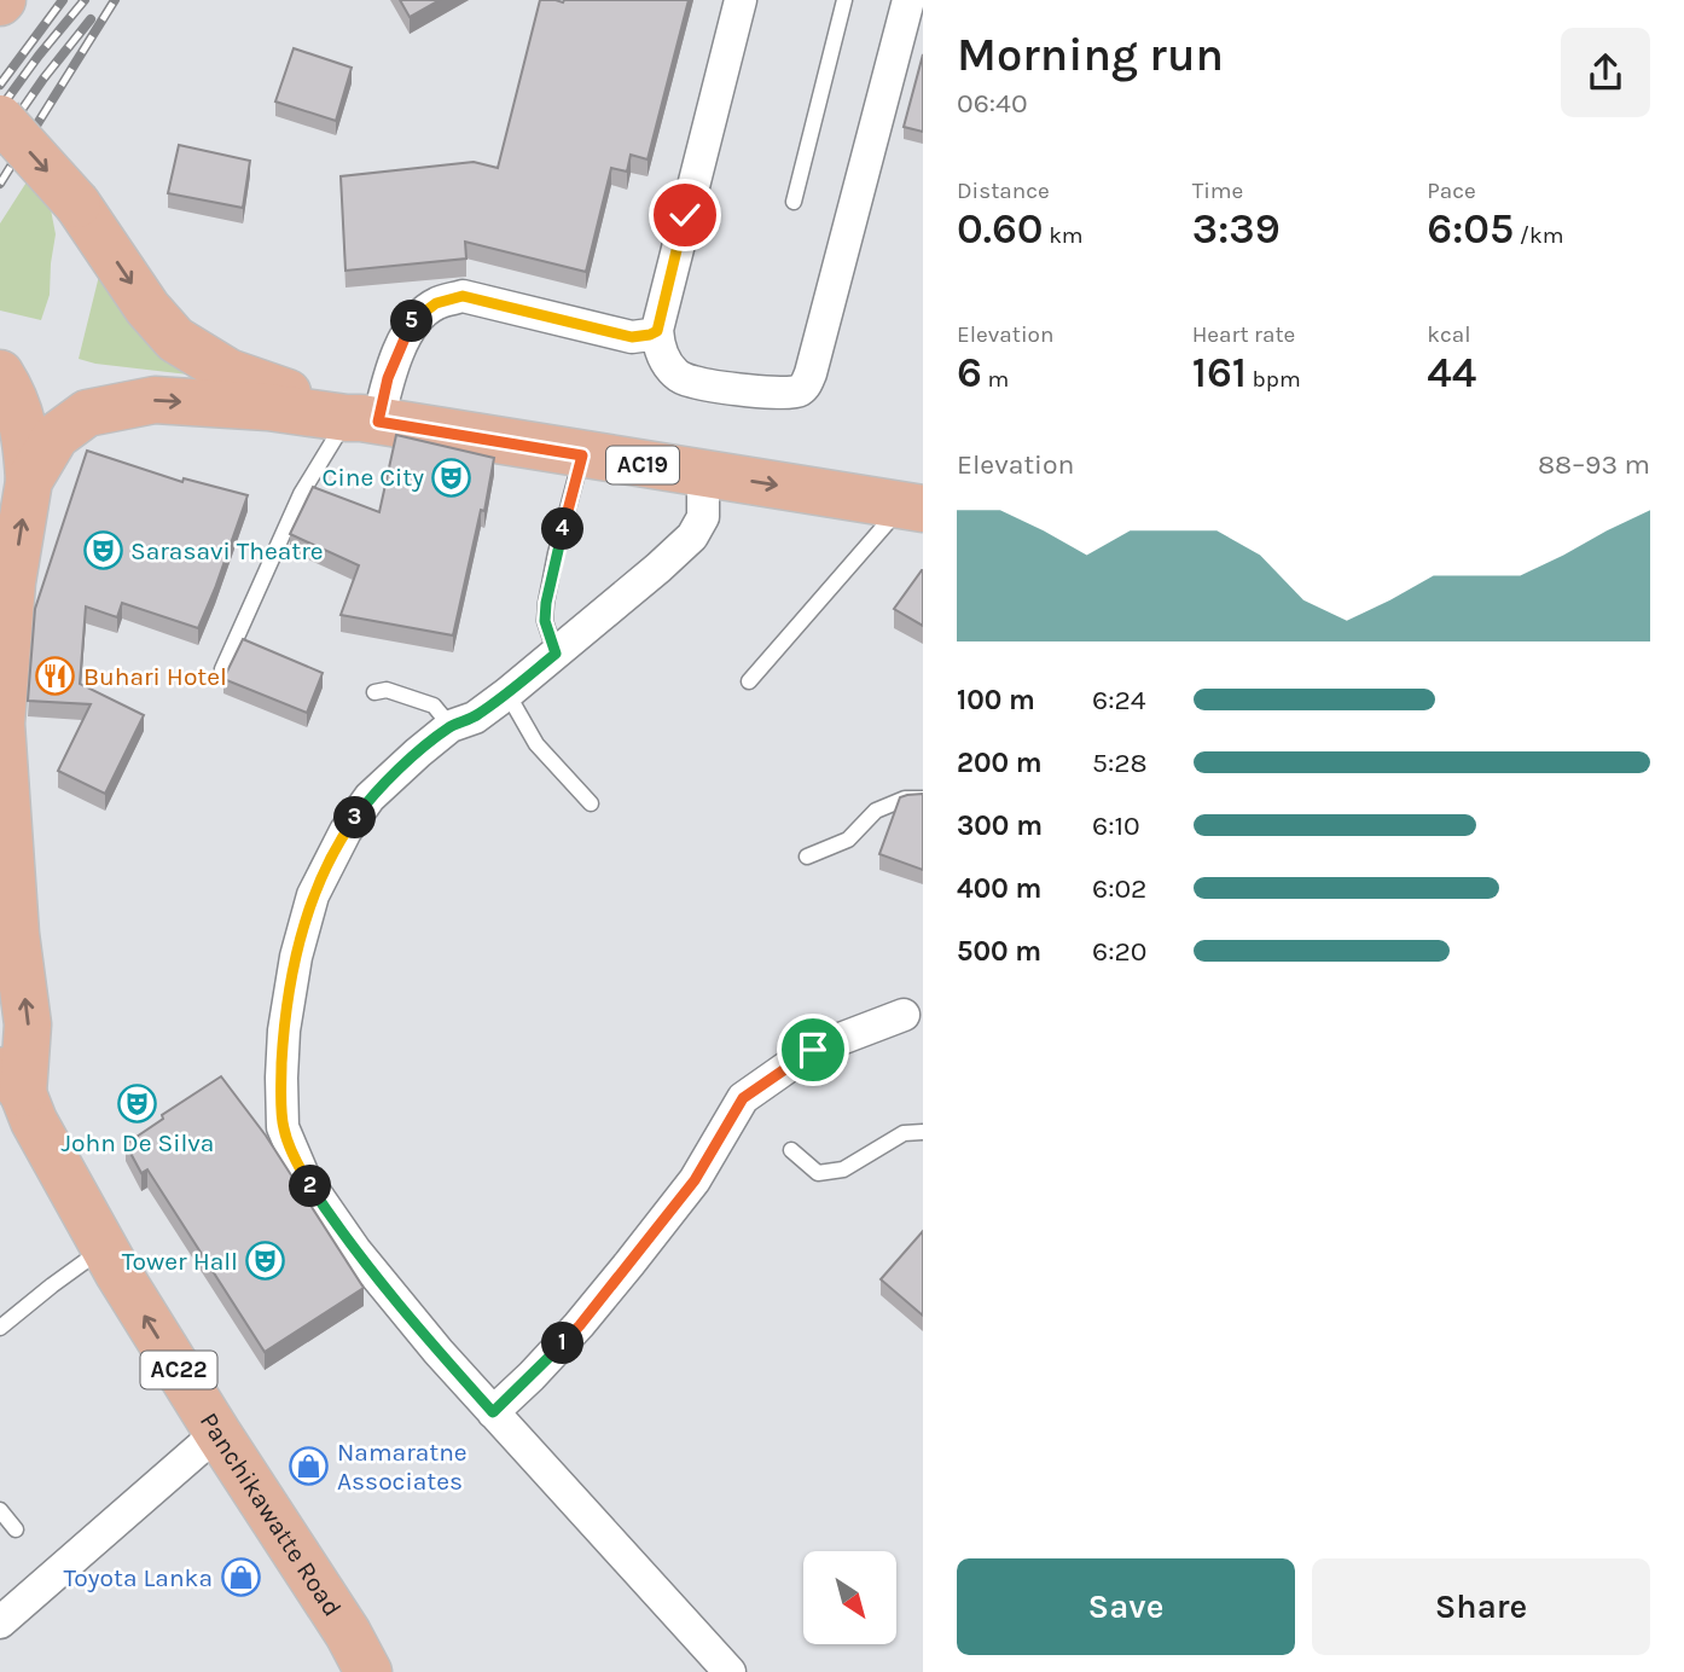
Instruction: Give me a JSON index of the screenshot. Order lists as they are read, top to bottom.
{
  "streets": {
    "main road": ["AC19", "AC22", "Panchikawatte Road"]
  },
  "crossings": [
    ["AC19", "Panchikawatte Road"]
  ],
  "places": {
    "theatre": [
      "Cine City",
      "Sarasavi Theatre",
      "John De Silva",
      "Tower Hall"
    ],
    "restaurant": ["Buhari Hotel"],
    "shop": ["Namaratne Associates", "Toyota Lanka"]
  },
  "north": "bottom right",
  "page": {
    "heading": ["Morning run", "06:40"],
    "stats": [
      ["Distance", "0.60 km"],
      ["Time", "3:39"],
      ["Pace", "6:05 /km"],
      ["Elevation", "6 m"],
      ["Heart rate", "161 bpm"],
      ["kcal", "44"]
    ],
    "pins": [
      "5",
      "4",
      "3",
      "2",
      "1"
    ],
    "chart": ["Elevation", "88–93 m"],
    "list": [
      {
        "name": "100 m",
        "note": "6:24"
      },
      {
        "name": "200 m",
        "note": "5:28"
      },
      {
        "name": "300 m",
        "note": "6:10"
      },
      {
        "name": "400 m",
        "note": "6:02"
      },
      {
        "name": "500 m",
        "note": "6:20"
      }
    ],
    "buttons": ["Save", "Share"]
  }
}
